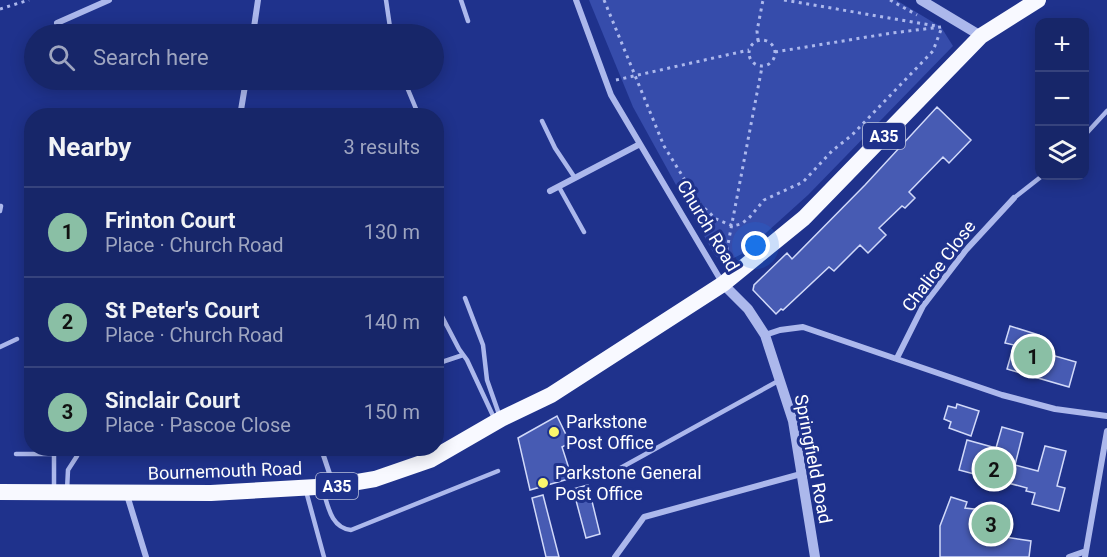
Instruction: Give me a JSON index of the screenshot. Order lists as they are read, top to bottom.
{
  "streets": {
    "highway": ["A35", "Bournemouth Road"],
    "street": ["Church Road", "Chalice Close", "Springfield Road"]
  },
  "crossings": [
    ["A35", "Church Road"],
    ["A35", "Bournemouth Road"],
    ["Church Road", "Springfield Road"],
    ["Church Road", "Bournemouth Road"]
  ],
  "places": ["Parkstone Post Office", "Parkstone General Post Office"],
  "page": {
    "map_buttons": ["+", "−"],
    "search": "Search here",
    "heading": ["Nearby", "3 results"],
    "list": [
      {
        "mark": "1",
        "name": "Frinton Court",
        "note": "Place · Church Road",
        "value": "130 m"
      },
      {
        "mark": "2",
        "name": "St Peter's Court",
        "note": "Place · Church Road",
        "value": "140 m"
      },
      {
        "mark": "3",
        "name": "Sinclair Court",
        "note": "Place · Pascoe Close",
        "value": "150 m"
      }
    ],
    "pins": ["1", "2", "3"]
  }
}
